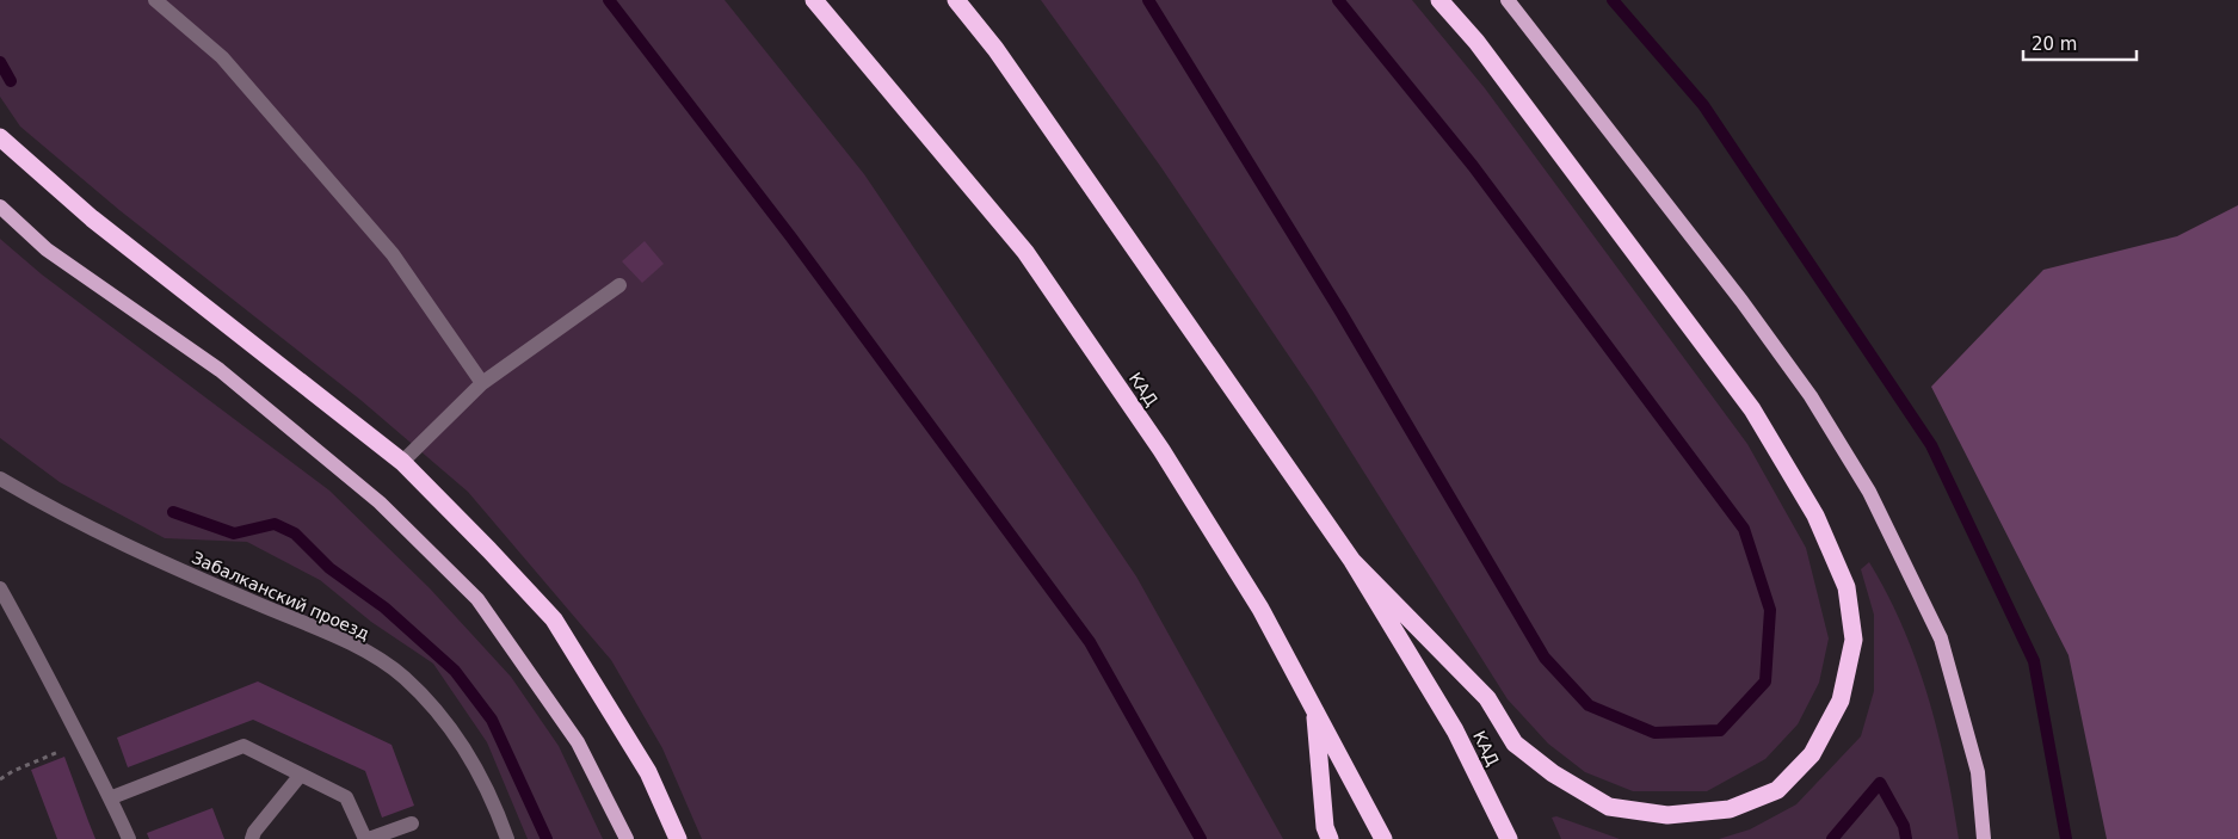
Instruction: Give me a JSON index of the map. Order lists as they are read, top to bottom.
{
  "streets": {
    "highway": ["КАД"],
    "street": ["Забалканский проезд"]
  },
  "scale_bar": "20 m"
}
